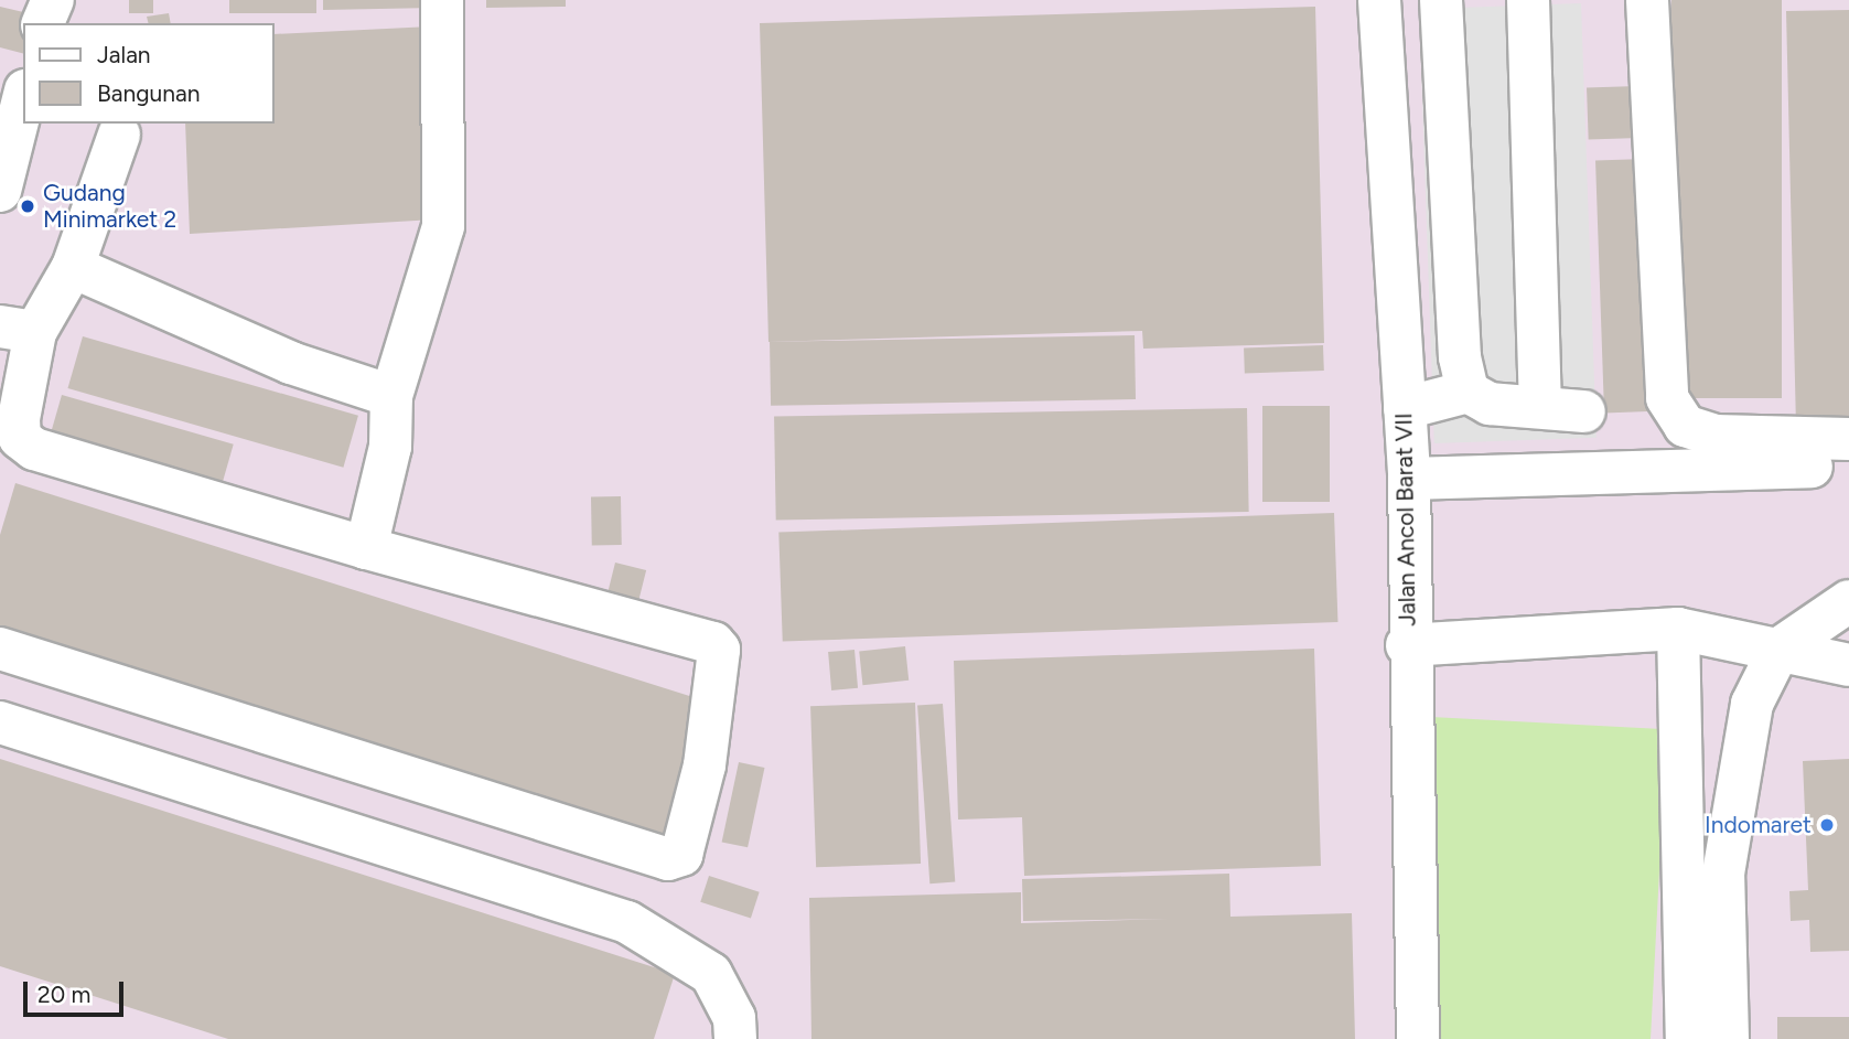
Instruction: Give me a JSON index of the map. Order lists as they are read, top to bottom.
{
  "streets": {
    "street": ["Jalan Ancol Barat VII"]
  },
  "places": ["Gudang Minimarket 2", "Indomaret"],
  "legend": ["Jalan", "Bangunan"],
  "scale_bar": "20 m"
}
